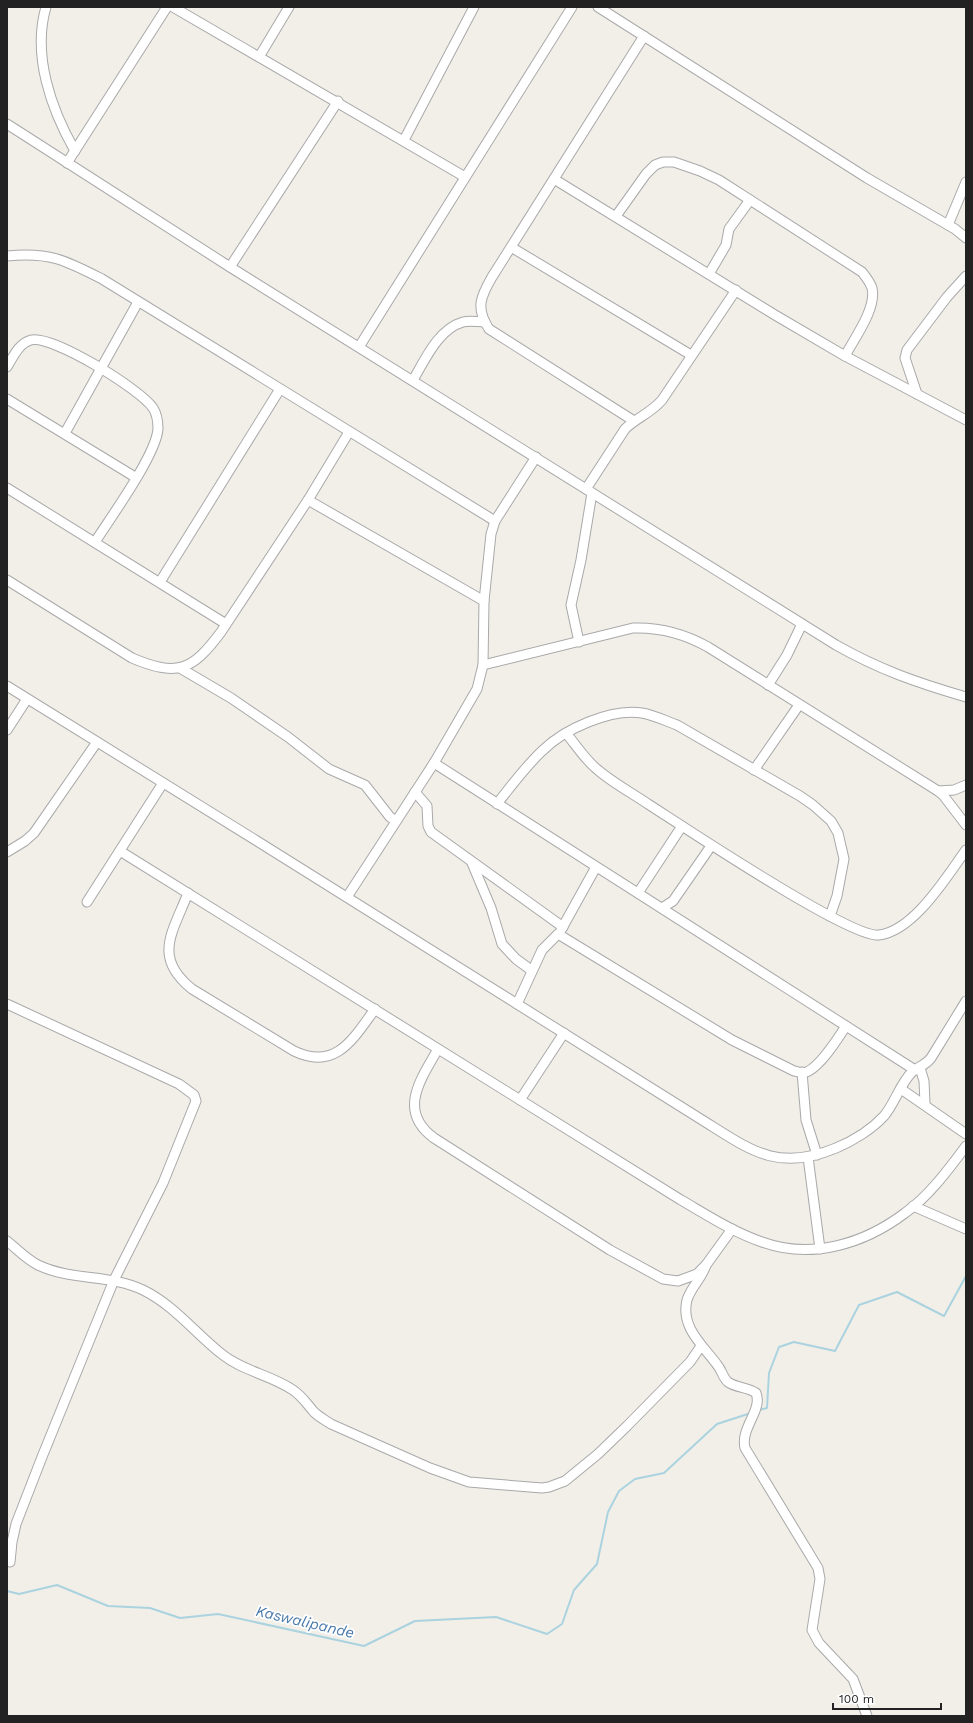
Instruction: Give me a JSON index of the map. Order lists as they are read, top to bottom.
{
  "water": ["Kaswalipande"],
  "scale_bar": "100 m"
}
